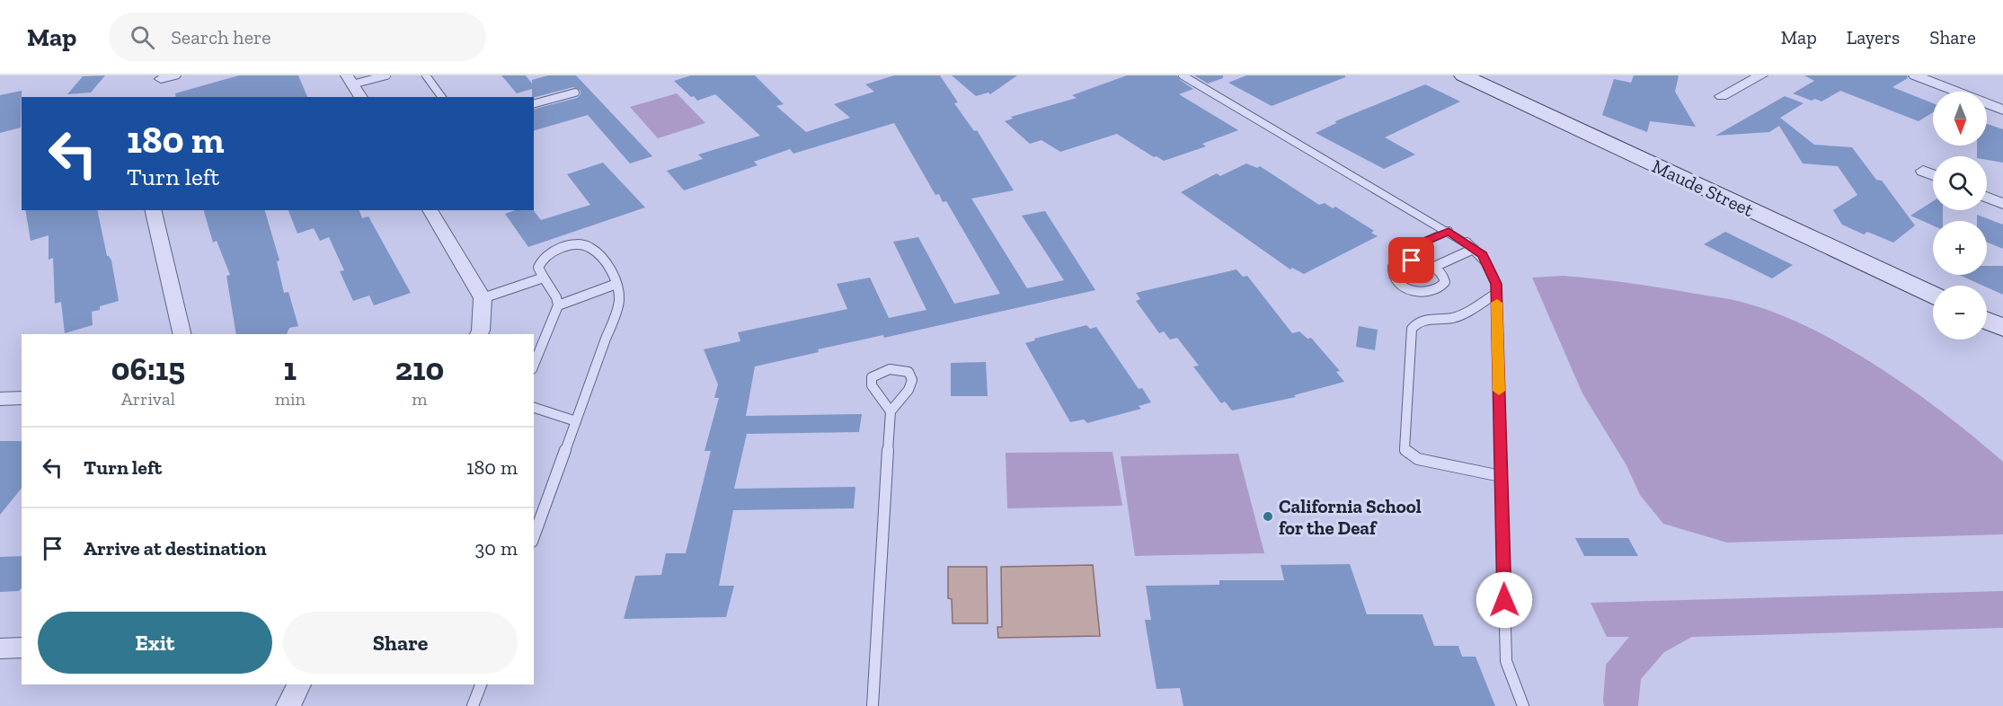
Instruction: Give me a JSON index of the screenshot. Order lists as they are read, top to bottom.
{
  "streets": {
    "street": ["Maude Street"]
  },
  "places": ["California School for the Deaf"],
  "north": "bottom",
  "page": {
    "header": "Map",
    "search": "Search here",
    "nav": ["Map", "Layers", "Share"],
    "map_buttons": ["+", "−"],
    "turn": ["180 m", "Turn left"],
    "eta": [
      "06:15",
      "Arrival",
      "1",
      "min",
      "210",
      "m"
    ],
    "list": [
      {
        "name": "Turn left",
        "value": "180 m"
      },
      {
        "name": "Arrive at destination",
        "value": "30 m"
      }
    ],
    "buttons": ["Exit", "Share"]
  }
}
